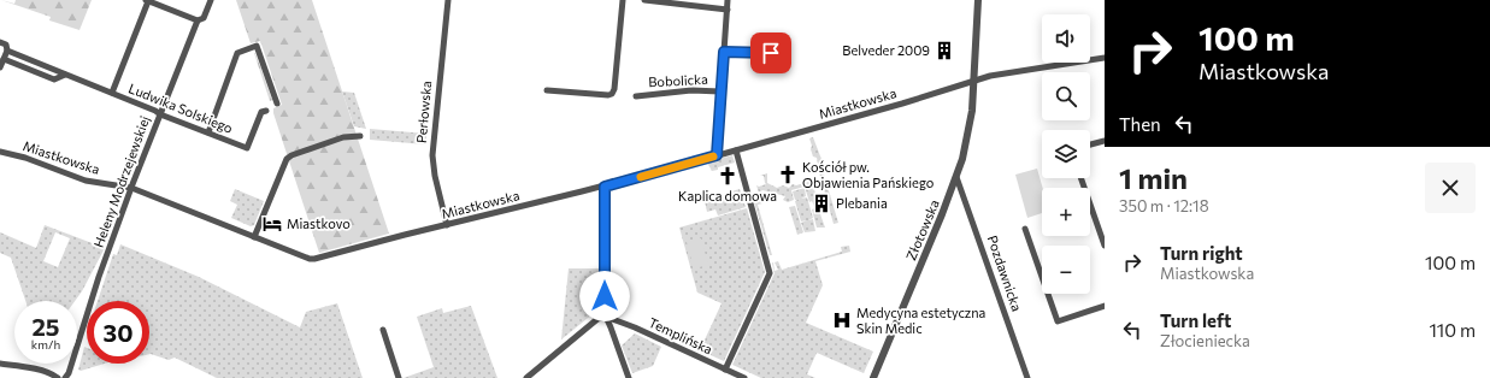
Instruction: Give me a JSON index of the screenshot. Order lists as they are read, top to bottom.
{
  "streets": {
    "street": [
      "Bobolicka",
      "Miastkowska",
      "Ludwika Solskiego",
      "Perłowska",
      "Heleny Modrzejewskiej",
      "Złotowska",
      "Pozdawnicka",
      "Templińska"
    ]
  },
  "crossings": [
    ["Miastkowska", "Perłowska"],
    ["Miastkowska", "Heleny Modrzejewskiej"],
    ["Miastkowska", "Złotowska"],
    ["Ludwika Solskiego", "Heleny Modrzejewskiej"],
    ["Złotowska", "Pozdawnicka"]
  ],
  "places": {
    "building": ["Belveder 2009", "Plebania"],
    "church": ["Kościół pw. Objawienia Pańskiego", "Kaplica domowa"],
    "hotel": ["Miastkovo"],
    "hospital": ["Medycyna estetyczna Skin Medic"]
  },
  "page": {
    "turn": ["100 m", "Miastkowska"],
    "map_buttons": ["+", "−"],
    "then": "Then",
    "heading": ["1 min", "350 m · 12:18"],
    "list": [
      {
        "name": "Turn right",
        "note": "Miastkowska",
        "value": "100 m"
      },
      {
        "name": "Turn left",
        "note": "Złocieniecka",
        "value": "110 m"
      }
    ],
    "speed": "25 km/h",
    "limit": "30"
  }
}
